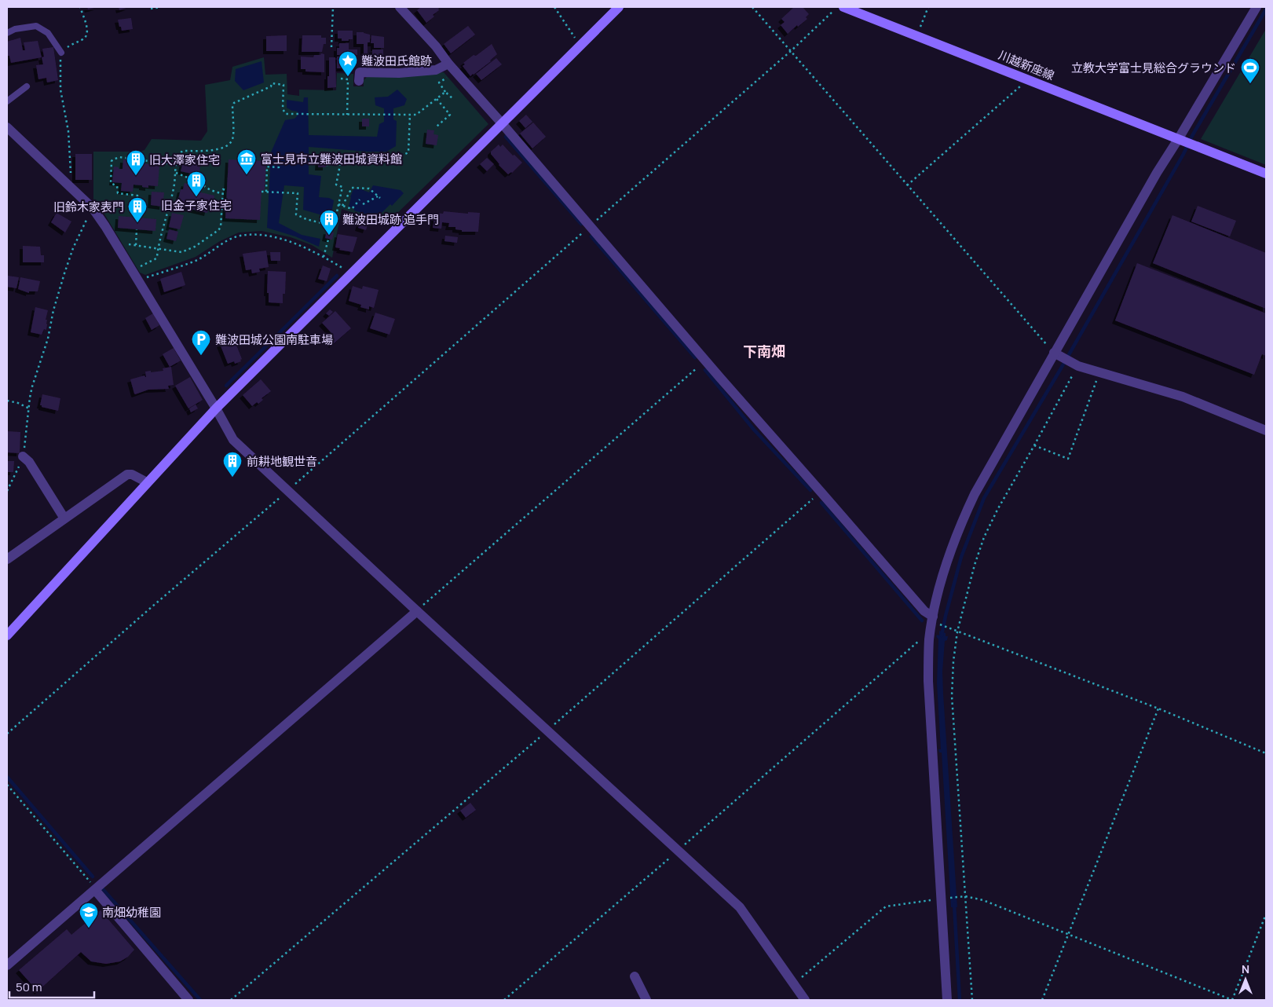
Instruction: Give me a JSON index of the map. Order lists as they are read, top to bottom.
{
  "streets": {
    "street": ["川越新座線"]
  },
  "districts": ["下南畑"],
  "places": {
    "place": ["難波田氏館跡"],
    "sports": ["立教大学富士見総合グラウンド"],
    "museum": ["富士見市立難波田城資料館"],
    "building": [
      "旧大澤家住宅",
      "旧金子家住宅",
      "旧鈴木家表門",
      "難波田城跡 追手門",
      "前耕地観世音"
    ],
    "parking": ["難波田城公園南駐車場"],
    "school or university": ["南畑幼稚園"]
  },
  "scale_bar": "50 m",
  "north": "top"
}
